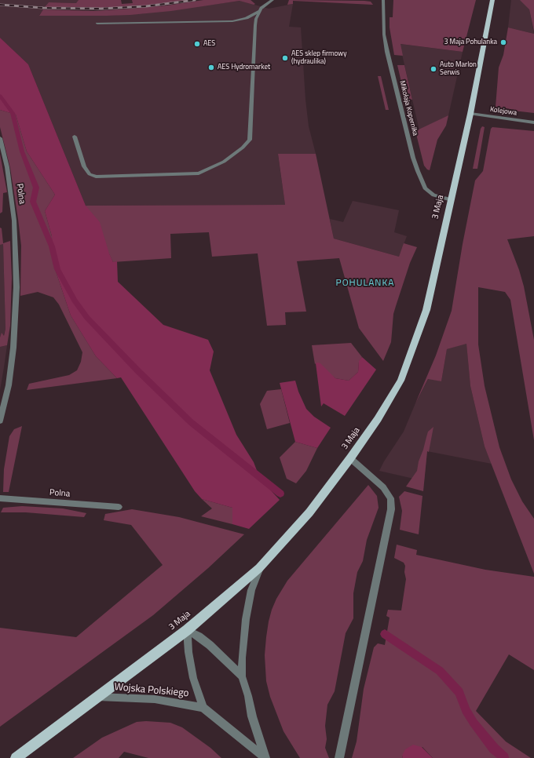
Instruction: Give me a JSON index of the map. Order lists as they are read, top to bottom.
{
  "streets": {
    "main road": ["3 Maja"],
    "street": [
      "Mikołaja Kopernika",
      "Kolejowa",
      "Polna",
      "Wojska Polskiego"
    ]
  },
  "crossings": [
    ["Mikołaja Kopernika", "3 Maja"],
    ["Kolejowa", "3 Maja"],
    ["3 Maja", "Wojska Polskiego"]
  ],
  "districts": ["POHULANKA"],
  "places": [
    "3 Maja Pohulanka",
    "AES",
    "AES sklep firmowy (hydraulika)",
    "AES Hydromarket",
    "Auto Marlon Serwis"
  ]
}
